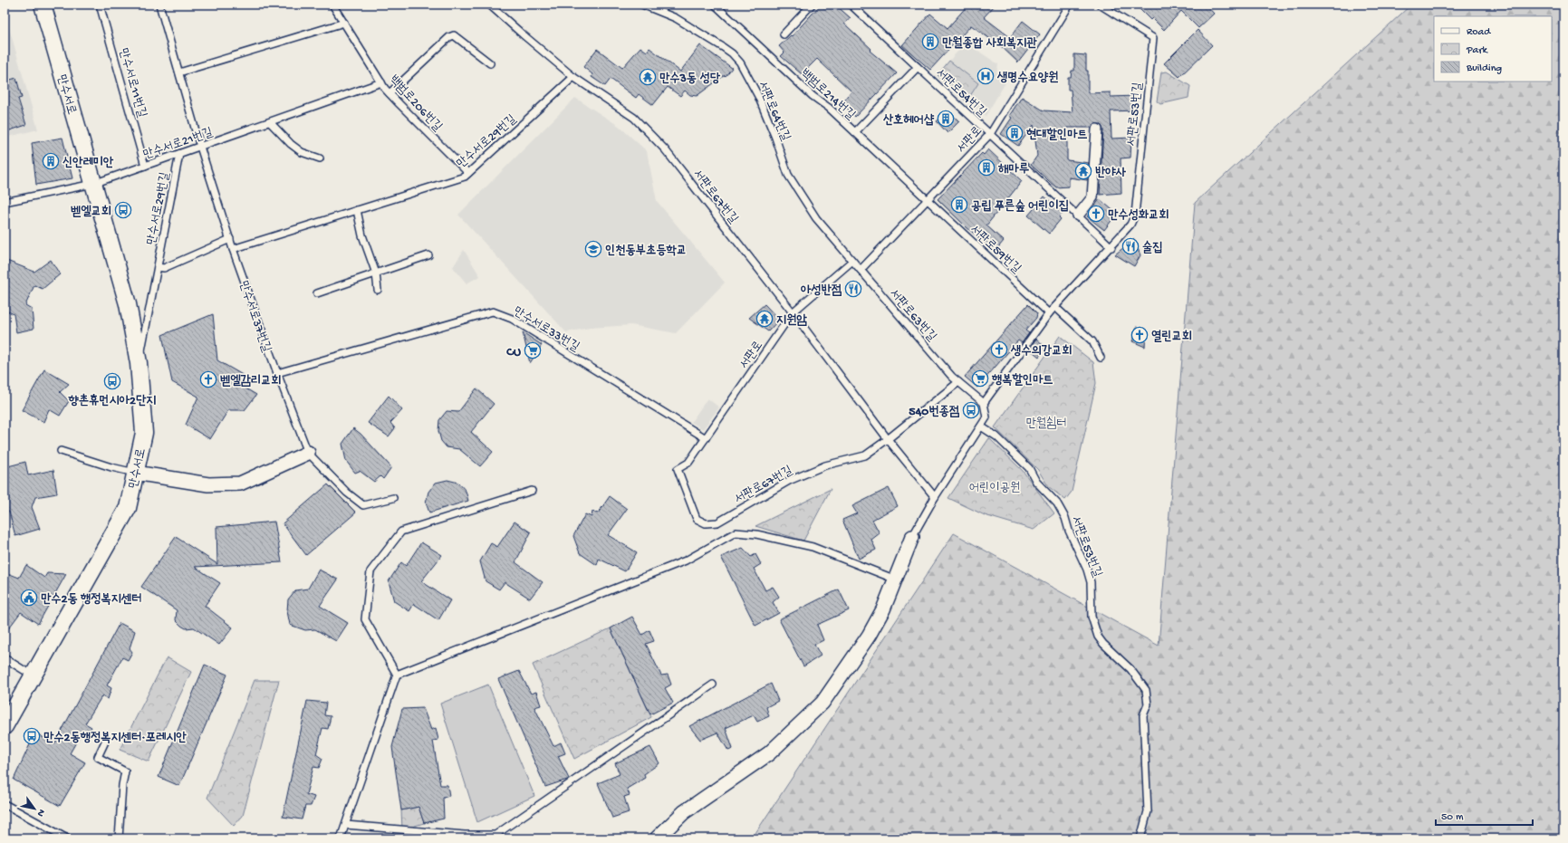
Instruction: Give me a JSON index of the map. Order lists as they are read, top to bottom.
{
  "streets": {
    "street": ["만수서로"],
    "lane": [
      "만수서로11번길",
      "서판로54번길",
      "백범로214번길",
      "백범로206번길",
      "서판로64번길",
      "서판로53번길",
      "서판로",
      "만수서로29번길",
      "만수서로21번길",
      "서판로67번길",
      "서판로59번길",
      "서판로63번길",
      "만수서로37번길",
      "만수서로33번길"
    ]
  },
  "crossings": [
    ["만수서로11번길", "만수서로21번길"],
    ["서판로54번길", "백범로214번길"],
    ["서판로54번길", "서판로"],
    ["백범로214번길", "서판로"],
    ["백범로214번길", "서판로59번길"],
    ["만수서로", "만수서로29번길"],
    ["만수서로", "만수서로21번길"],
    ["백범로206번길", "만수서로29번길"],
    ["백범로206번길", "만수서로21번길"],
    ["서판로64번길", "서판로"],
    ["서판로64번길", "서판로63번길"],
    ["서판로53번길", "서판로59번길"],
    ["서판로53번길", "서판로63번길"],
    ["서판로", "서판로67번길"],
    ["서판로", "서판로59번길"],
    ["서판로", "서판로63번길"],
    ["서판로", "만수서로33번길"],
    ["만수서로29번길", "만수서로21번길"],
    ["만수서로29번길", "서판로67번길"],
    ["만수서로29번길", "만수서로37번길"],
    ["만수서로21번길", "만수서로37번길"],
    ["만수서로37번길", "만수서로33번길"]
  ],
  "parks": ["만월쉼터", "어린이공원"],
  "places": {
    "building": [
      "만월종합 사회복지관",
      "산호헤어샵",
      "현대할인마트",
      "신안레미안",
      "해마루",
      "공립 푸른숲 어린이집"
    ],
    "hospital": ["생명수요양원"],
    "temple": ["만수3동 성당", "반야사", "지원암"],
    "bus stop": [
      "벧엘교회",
      "향촌휴먼시아2단지",
      "540번종점",
      "만수2동행정복지센터·포레시안"
    ],
    "church": [
      "만수성화교회",
      "열린교회",
      "생수의강교회",
      "벧엘감리교회"
    ],
    "restaurant": ["술집", "아성반점"],
    "school or university": ["인천동부초등학교"],
    "supermarket": ["CU", "행복할인마트"],
    "public building": ["만수2동 행정복지센터"]
  },
  "legend": ["Road", "Park", "Building"],
  "scale_bar": "50 m",
  "north": "bottom right"
}
